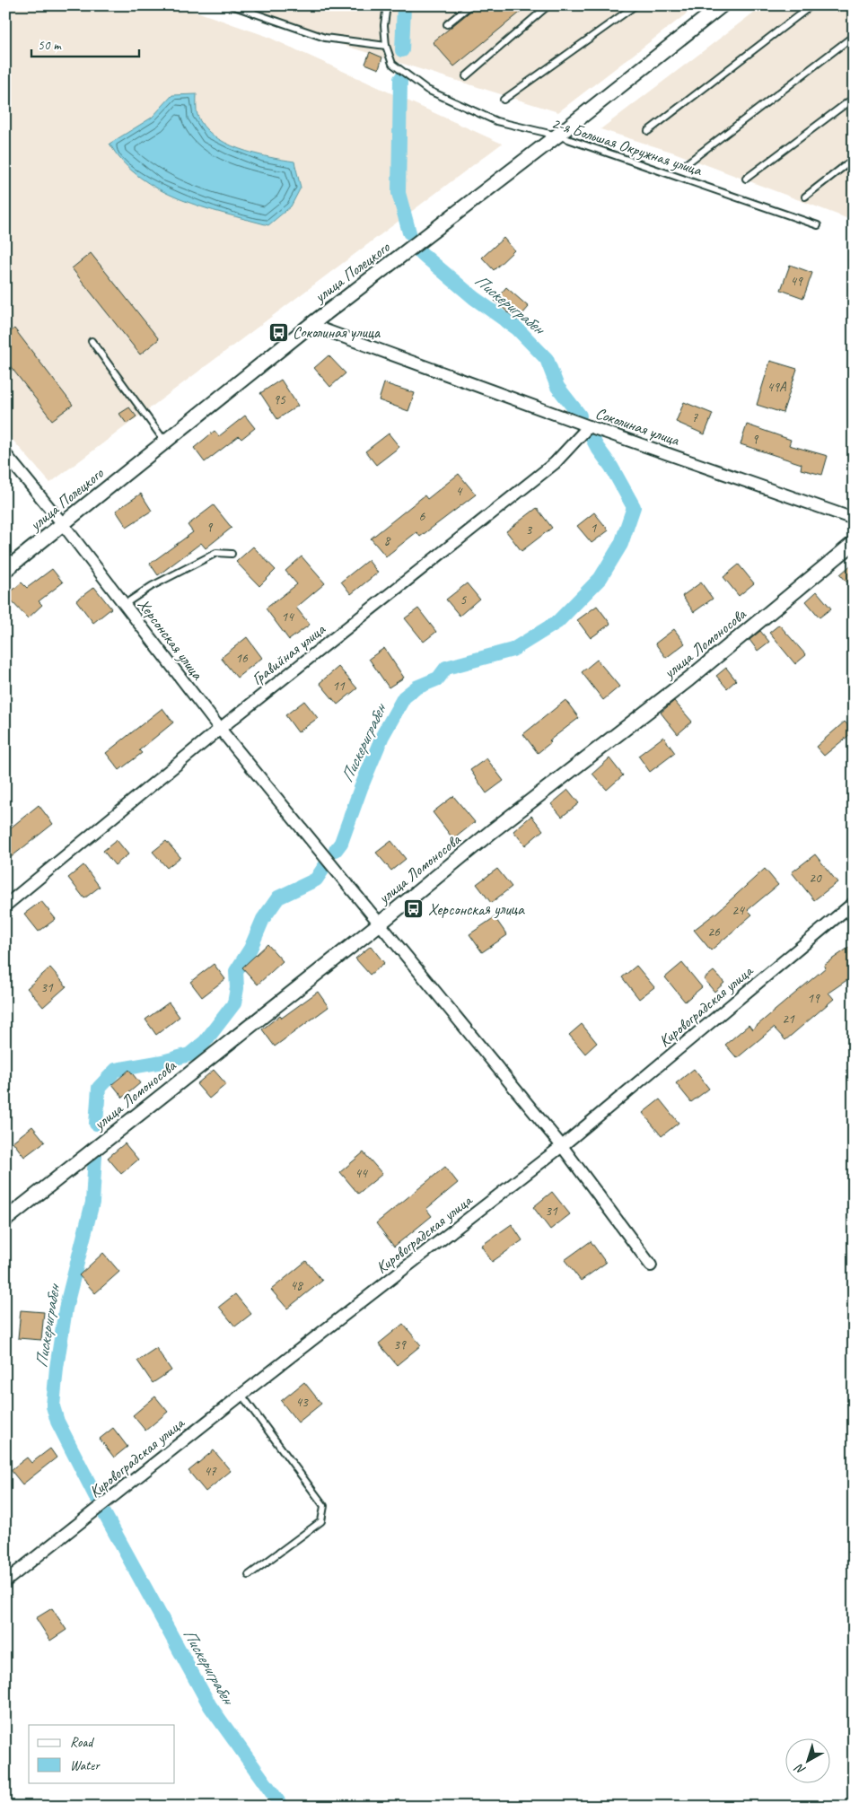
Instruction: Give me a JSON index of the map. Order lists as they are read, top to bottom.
{
  "streets": {
    "street": [
      "улица Полецкого",
      "Соколиная улица",
      "Херсонская улица",
      "улица Ломоносова",
      "Гравийная улица",
      "Кировоградская улица"
    ],
    "lane": ["2-я Большая Окружная улица"]
  },
  "crossings": [
    ["2-я Большая Окружная улица", "улица Полецкого"],
    ["улица Полецкого", "Соколиная улица"],
    ["улица Полецкого", "Херсонская улица"],
    ["Соколиная улица", "Гравийная улица"],
    ["Херсонская улица", "улица Ломоносова"],
    ["Херсонская улица", "Гравийная улица"],
    ["Херсонская улица", "Кировоградская улица"]
  ],
  "water": ["Пискериграбен"],
  "places": {
    "bus stop": ["Соколиная улица", "Херсонская улица"]
  },
  "house_numbers": [
    "49",
    "49А",
    "95",
    "7",
    "9",
    "4",
    "6",
    "9",
    "1",
    "3",
    "8",
    "5",
    "14",
    "16",
    "11",
    "20",
    "24",
    "26",
    "31",
    "19",
    "21",
    "44",
    "31",
    "48",
    "39",
    "43",
    "47"
  ],
  "legend": ["Road", "Water"],
  "scale_bar": "50 m",
  "north": "bottom left"
}
